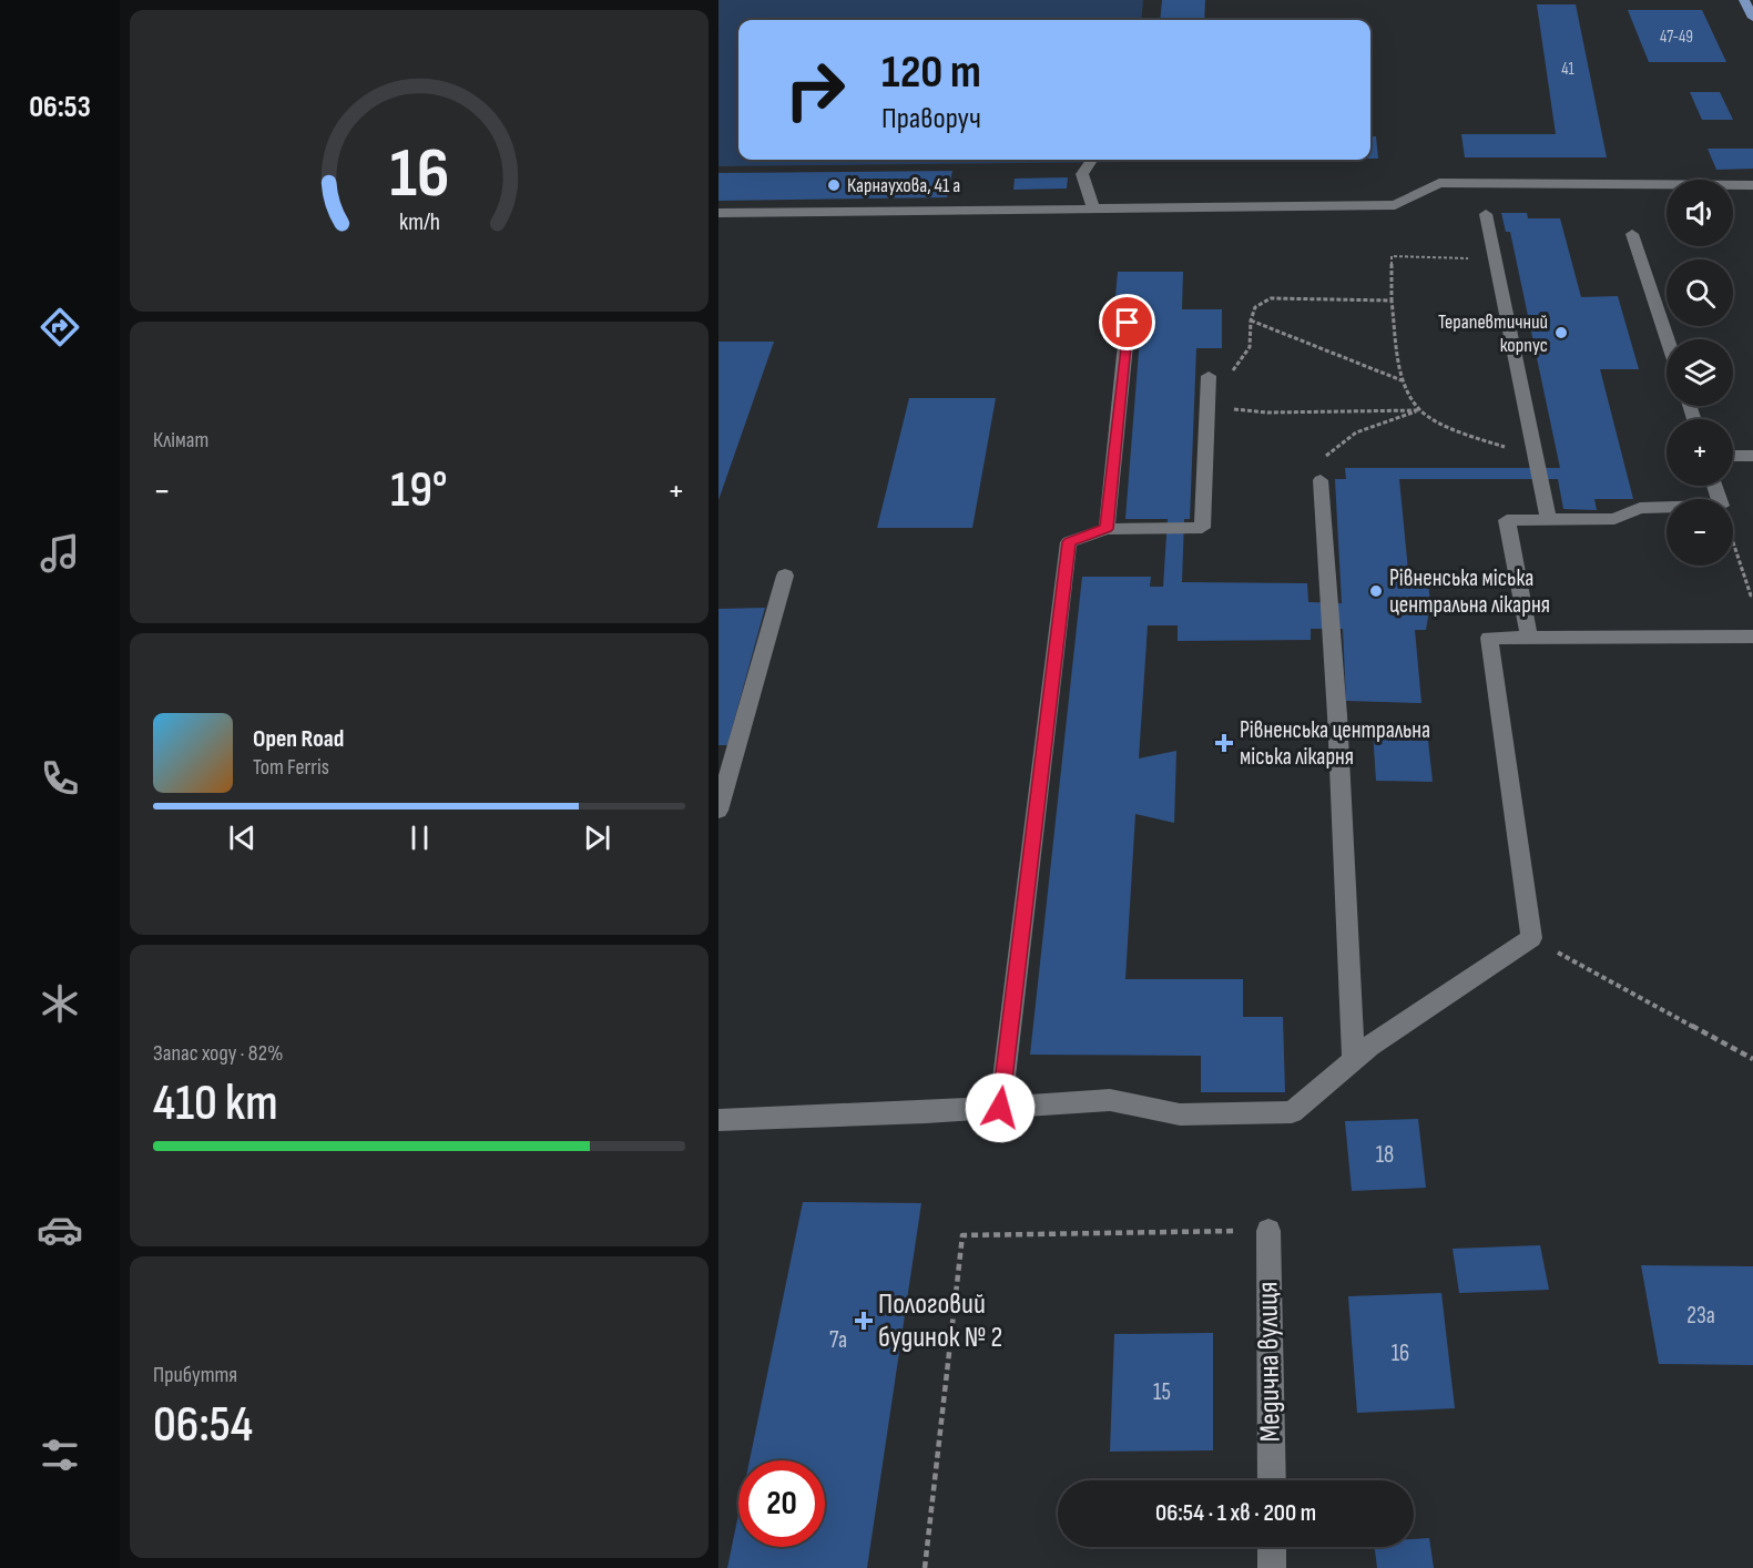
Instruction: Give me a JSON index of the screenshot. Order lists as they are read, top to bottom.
{
  "streets": {
    "street": ["Медична вулиця"]
  },
  "places": {
    "other": ["Карнаухова, 41 а", "Терапевтичний корпус", "Рівненська міська центральна лікарня"],
    "health": ["Рівненська центральна міська лікарня", "Пологовий будинок № 2"]
  },
  "house_numbers": [
    "47-49",
    "41",
    "18",
    "23а",
    "7а",
    "16",
    "15"
  ],
  "page": {
    "tabs": "06:53",
    "turn": ["120 m", "Праворуч"],
    "map_buttons": ["+", "−"],
    "tile": [
      "Клімат",
      ["Запас ходу · 82%", "410 km"],
      ["Прибуття", "06:54"]
    ],
    "heat": ["−", "19°", "+"],
    "song": ["Open Road", "Tom Ferris"],
    "limit": "20",
    "trip": "06:54 · 1 хв · 200 m",
    "gauge": ["16", "km/h"]
  }
}
